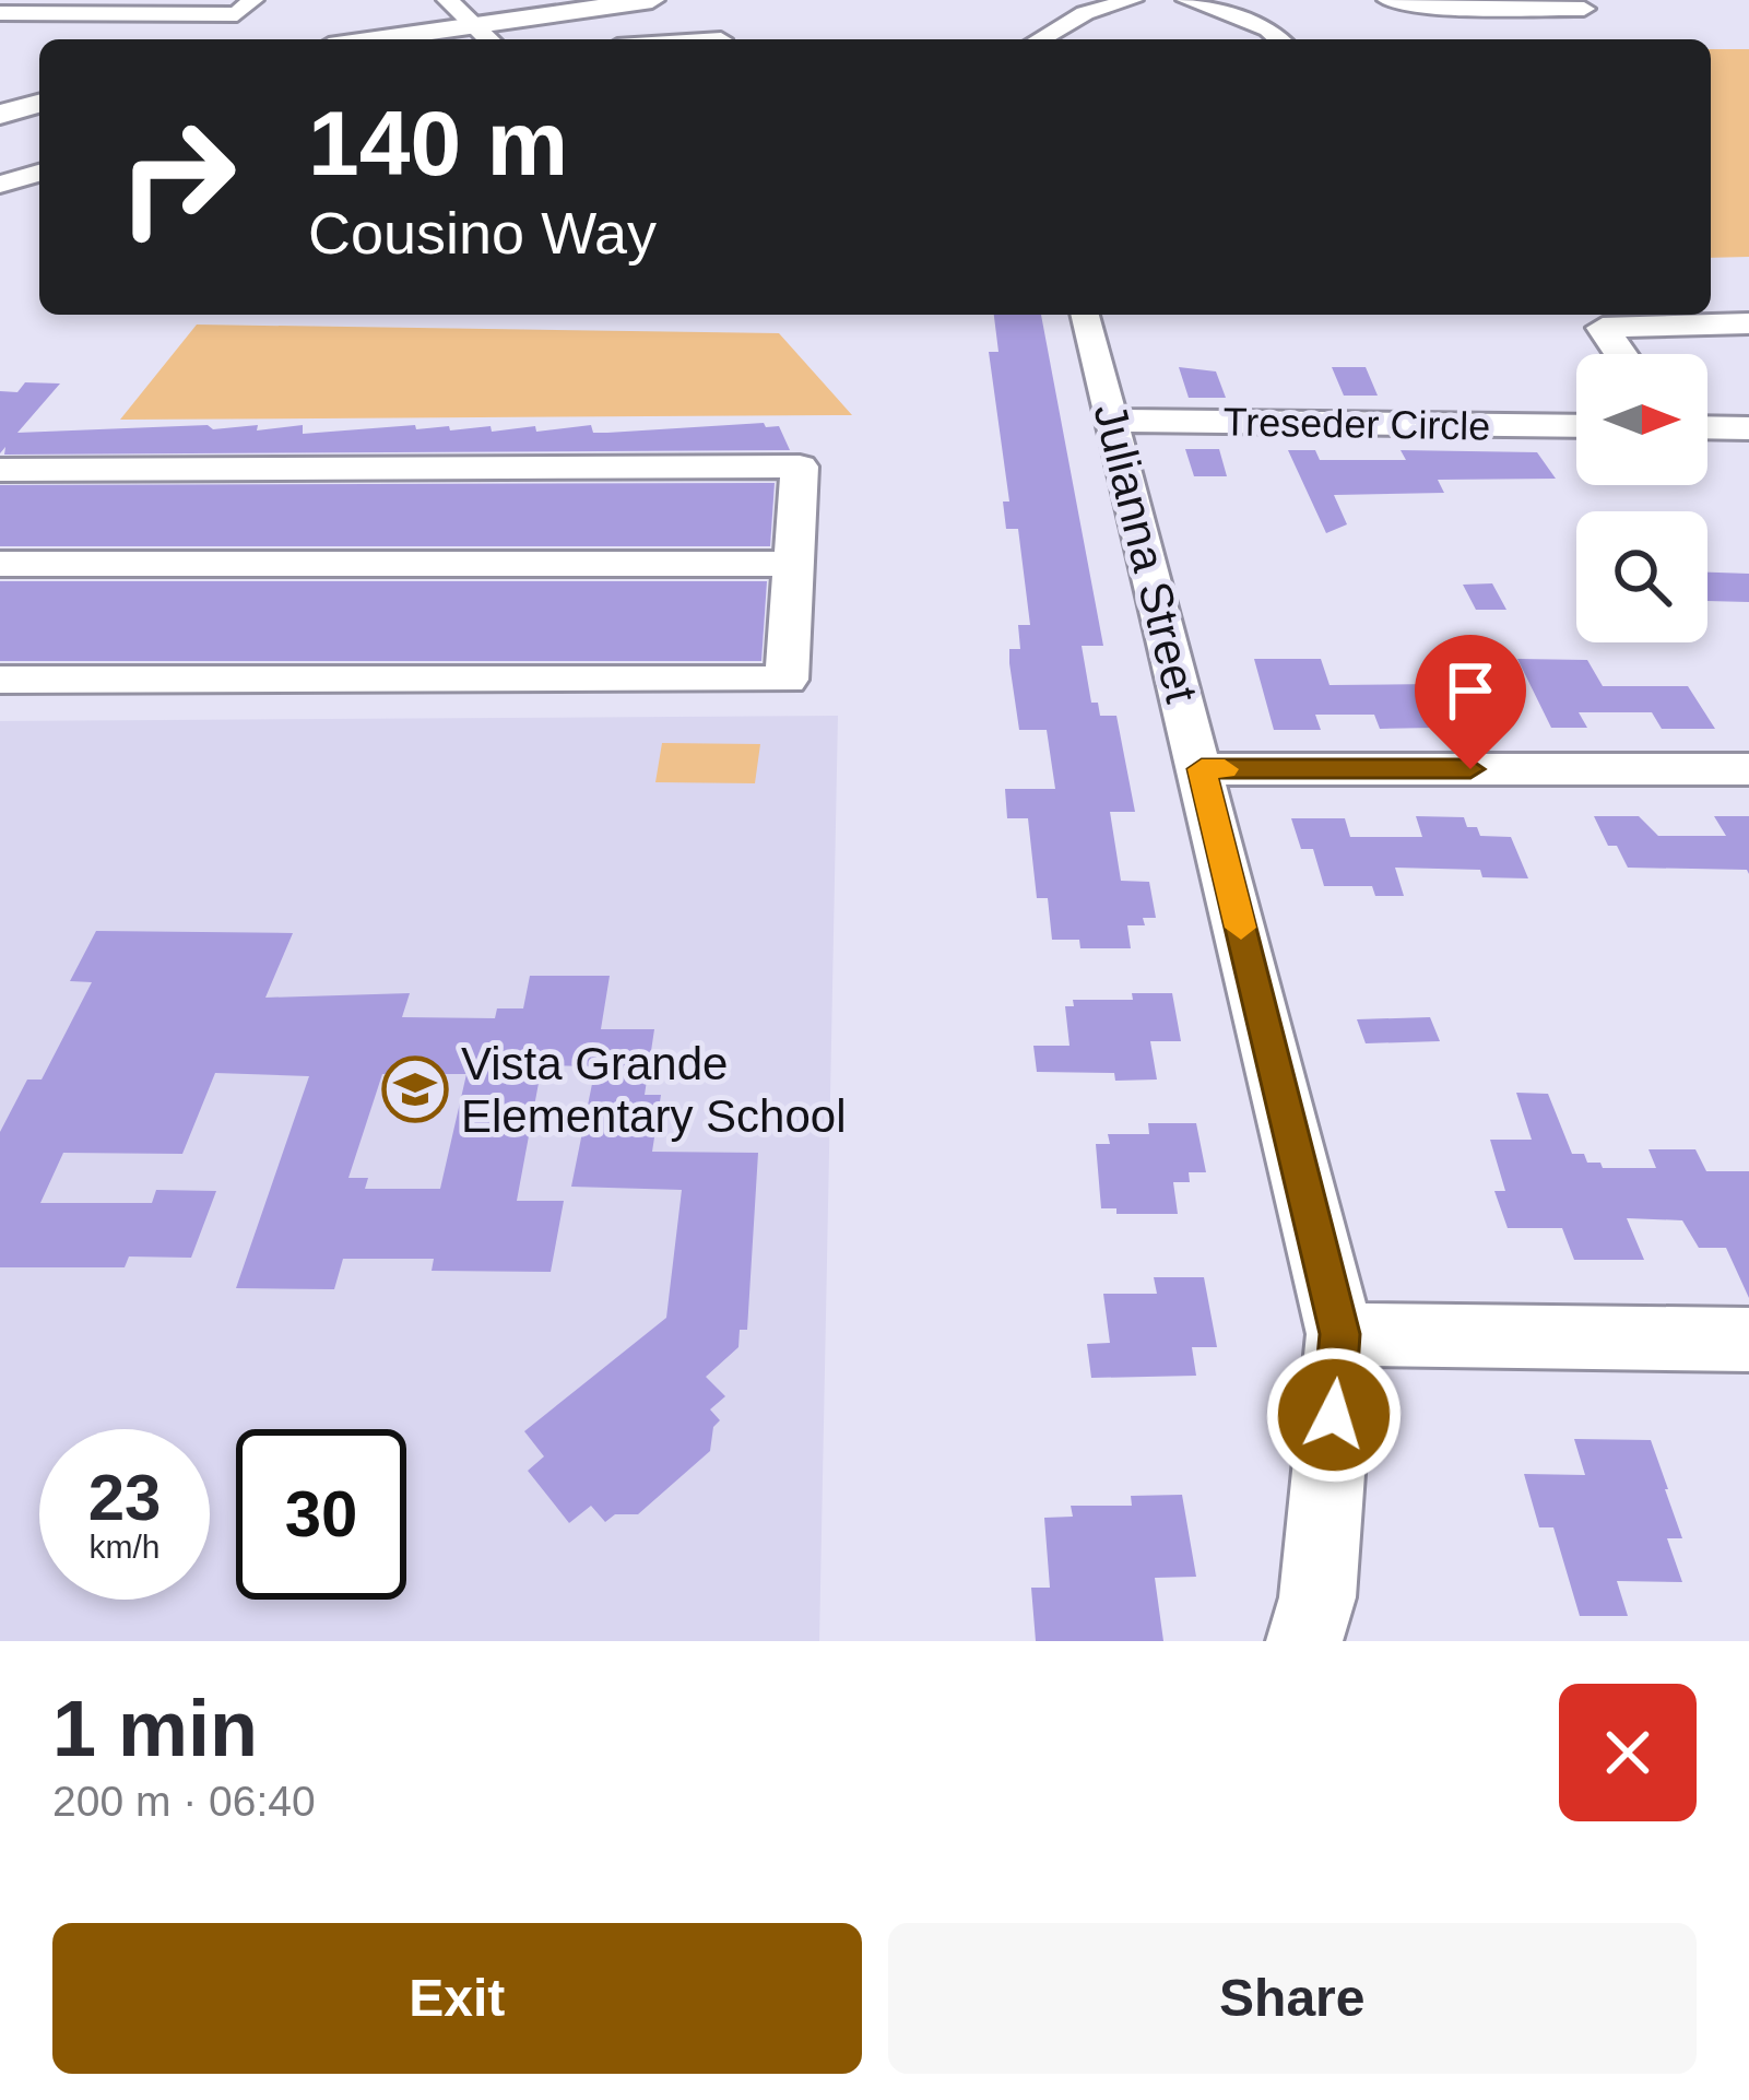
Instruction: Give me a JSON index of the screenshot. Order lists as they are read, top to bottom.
{
  "streets": {
    "street": ["Treseder Circle", "Julianna Street"]
  },
  "crossings": [
    ["Treseder Circle", "Julianna Street"]
  ],
  "places": {
    "school or university": ["Vista Grande Elementary School"]
  },
  "north": "right",
  "page": {
    "turn": ["140 m", "Cousino Way"],
    "speed": "23 km/h",
    "limit": "30",
    "heading": ["1 min", "200 m · 06:40"],
    "buttons": ["Exit", "Share"]
  }
}
